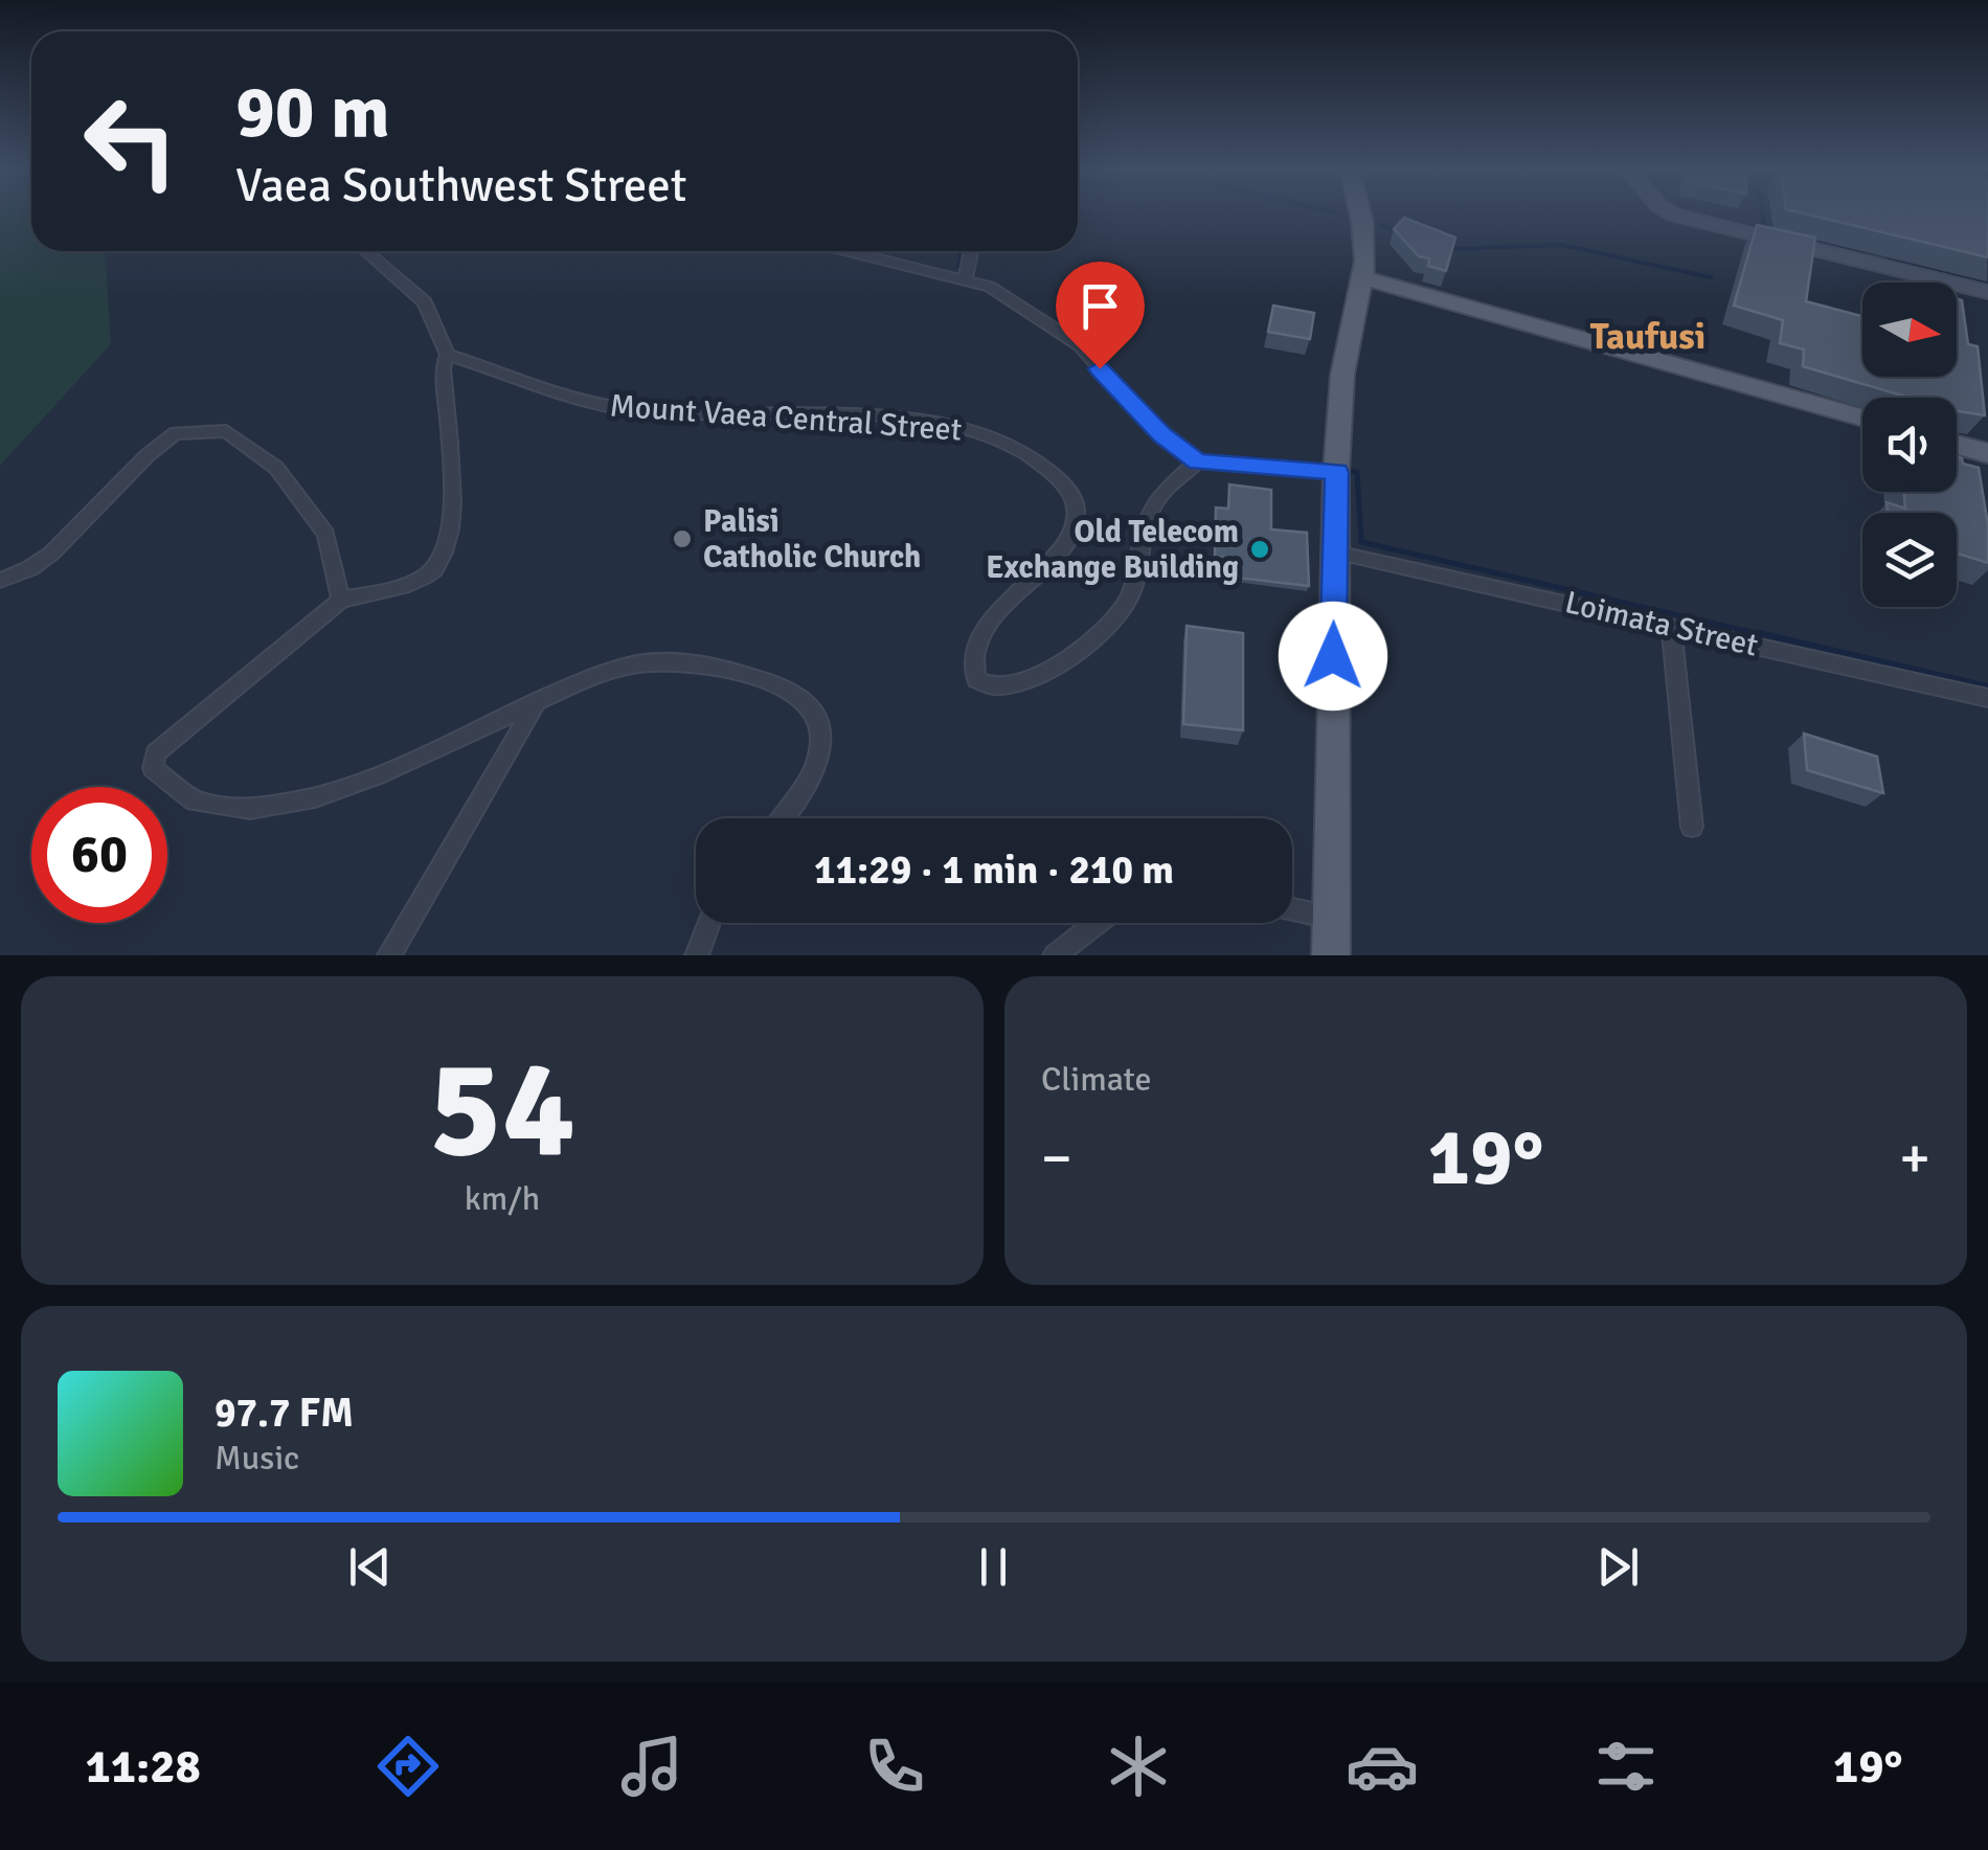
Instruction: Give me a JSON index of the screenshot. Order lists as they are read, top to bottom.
{
  "streets": {
    "street": ["Mount Vaea Central Street", "Loimata Street"]
  },
  "districts": ["Taufusi"],
  "places": ["Palisi Catholic Church", "Old Telecom Exchange Building"],
  "north": "right",
  "page": {
    "turn": ["90 m", "Vaea Southwest Street"],
    "limit": "60",
    "trip": "11:29 · 1 min · 210 m",
    "tile": [
      ["54", "km/h"],
      "Climate"
    ],
    "heat": ["−", "19°", "+"],
    "song": ["97.7 FM", "Music"],
    "tabs": ["11:28", "19°"]
  }
}
